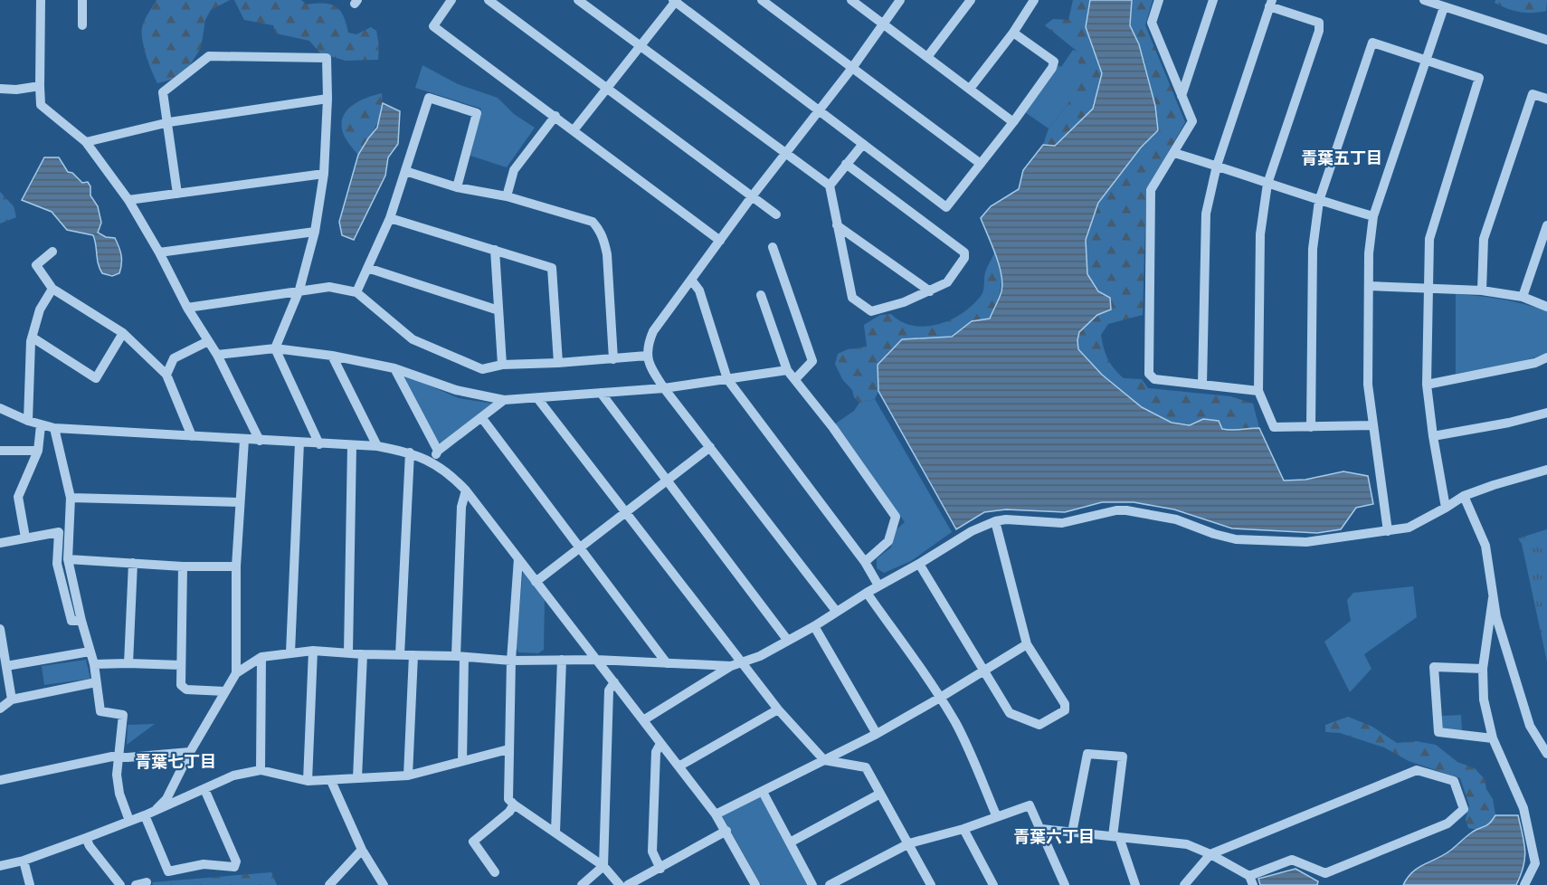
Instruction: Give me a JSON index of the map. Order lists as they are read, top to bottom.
{
  "districts": ["青葉五丁目", "青葉七丁目", "青葉六丁目"]
}
